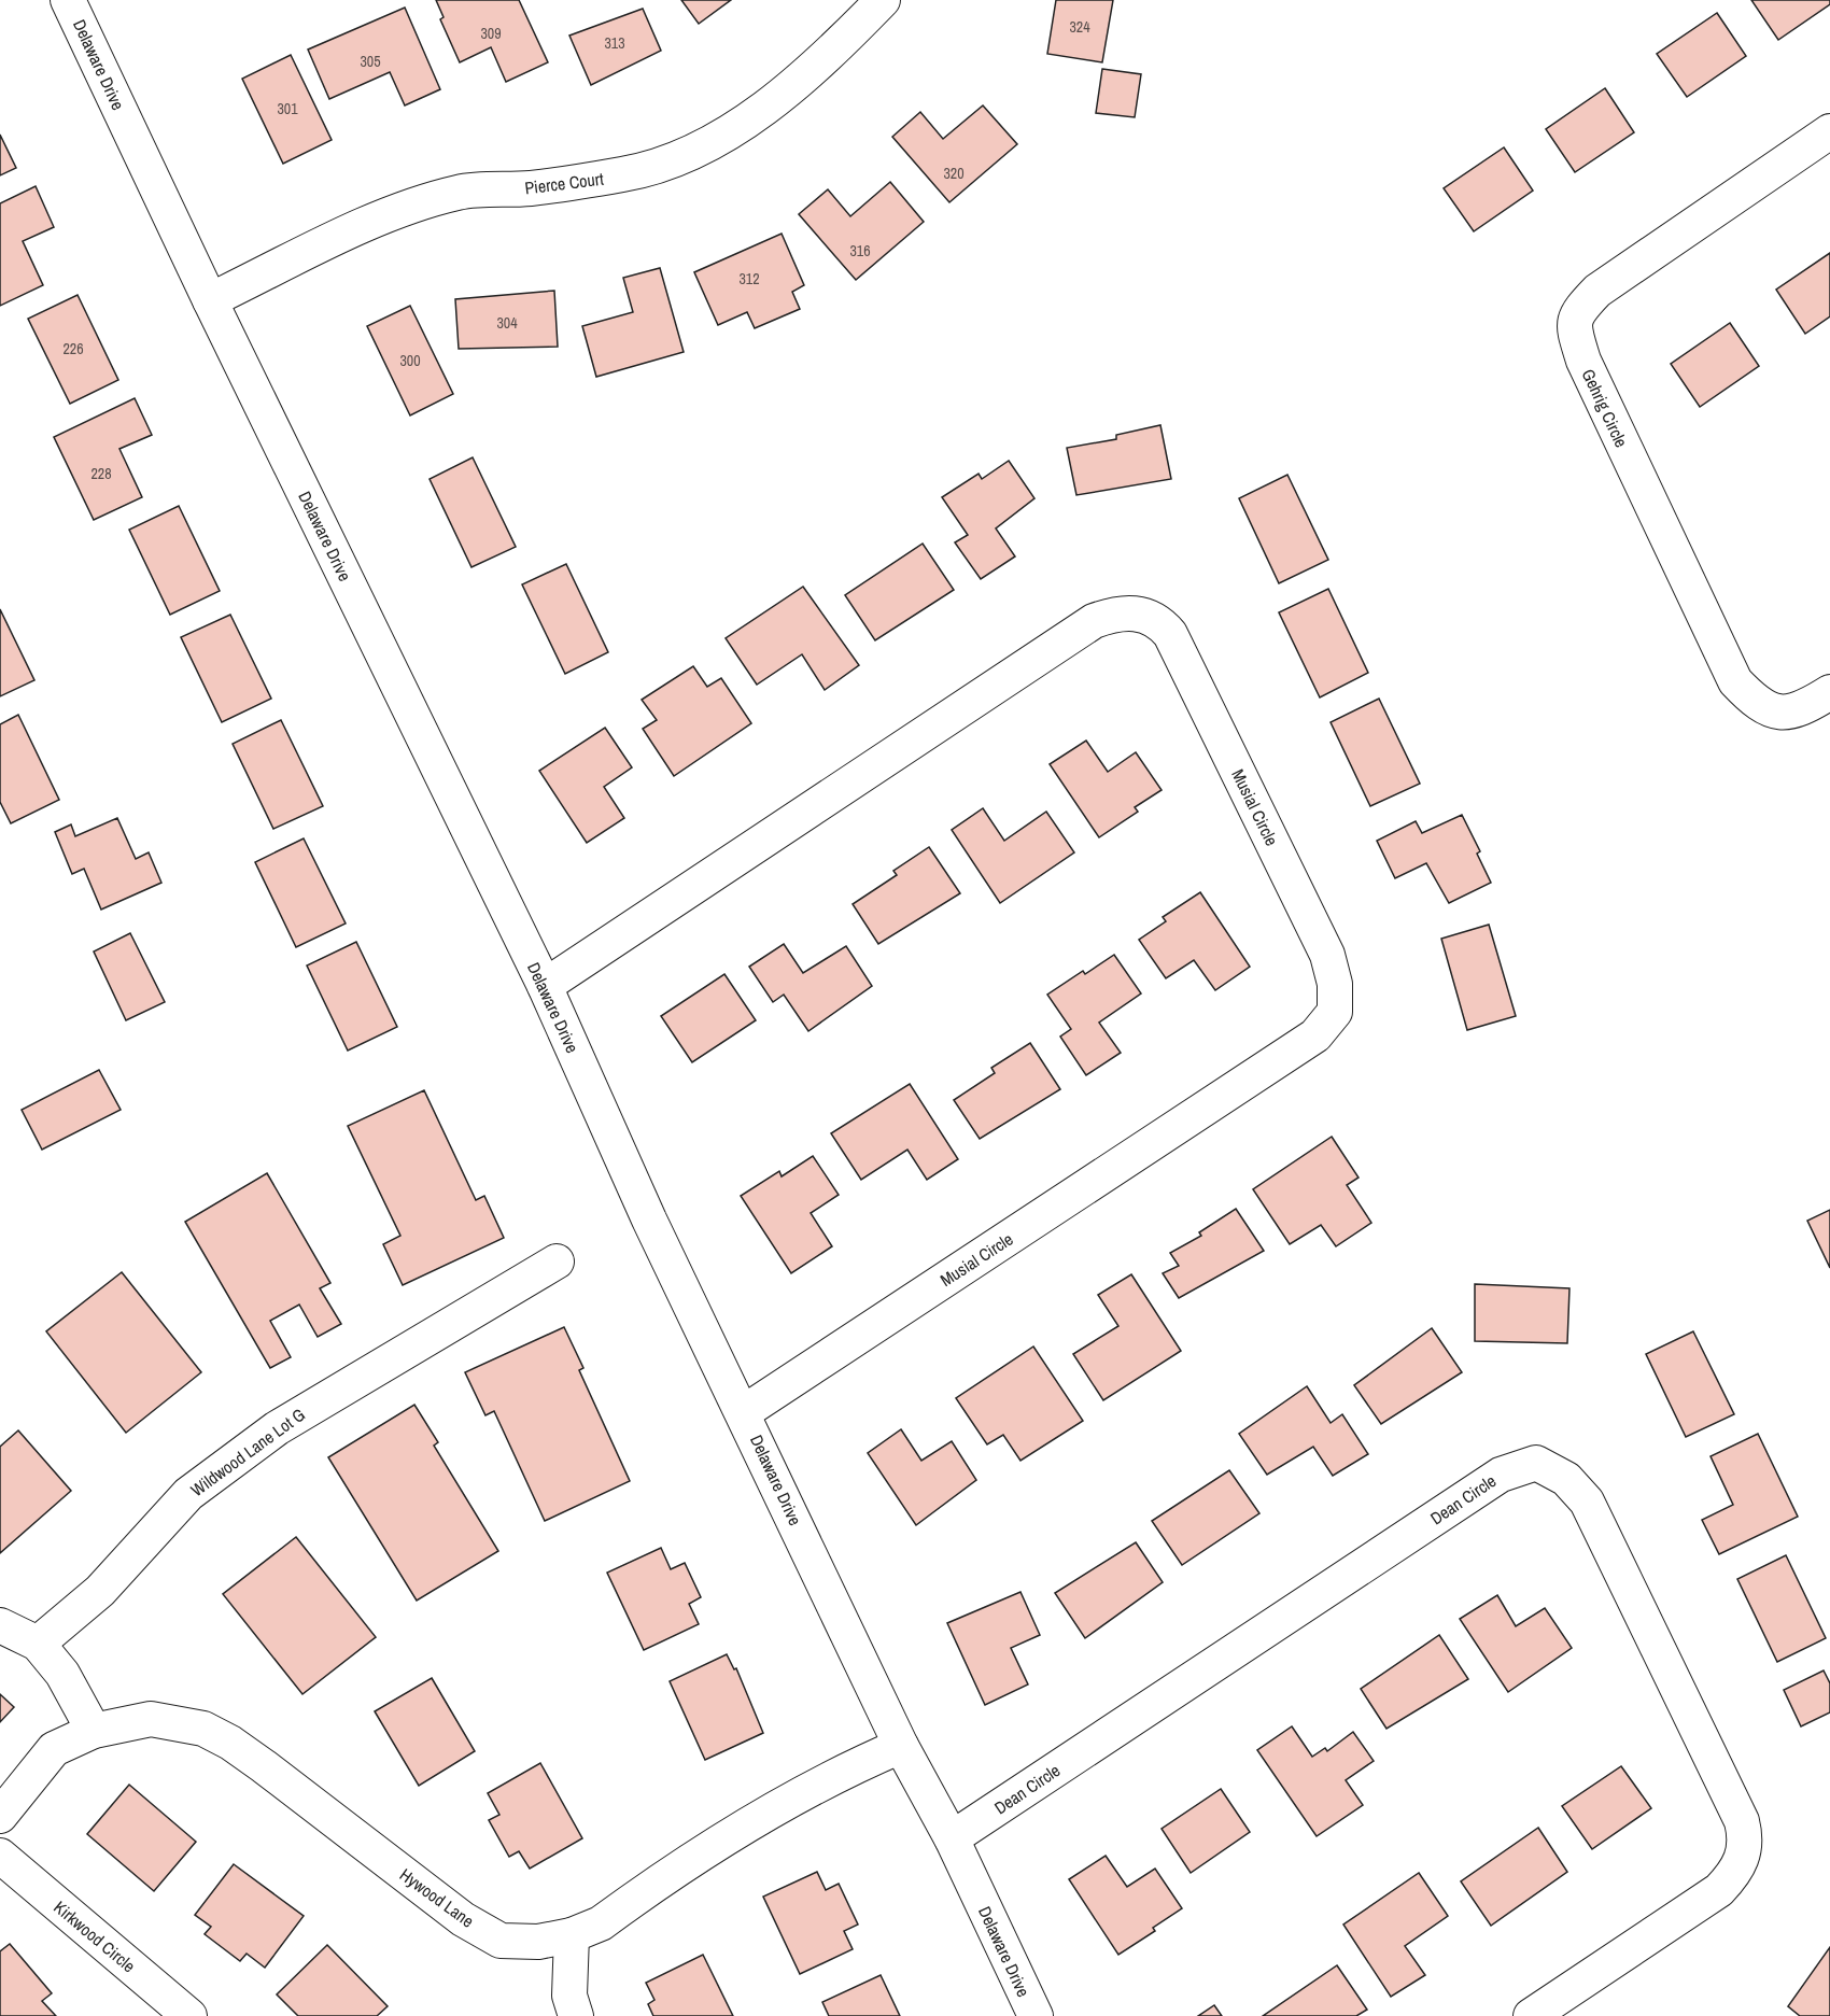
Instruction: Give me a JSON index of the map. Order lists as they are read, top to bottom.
{
  "streets": {
    "street": [
      "Delaware Drive",
      "Pierce Court",
      "Gehrig Circle",
      "Musial Circle",
      "Wildwood Lane Lot G",
      "Dean Circle",
      "Hywood Lane",
      "Kirkwood Circle"
    ]
  },
  "crossings": [
    ["Delaware Drive", "Pierce Court"],
    ["Delaware Drive", "Musial Circle"],
    ["Delaware Drive", "Dean Circle"],
    ["Delaware Drive", "Hywood Lane"]
  ],
  "house_numbers": [
    "324",
    "309",
    "313",
    "305",
    "301",
    "320",
    "316",
    "312",
    "304",
    "226",
    "300",
    "228"
  ]
}
